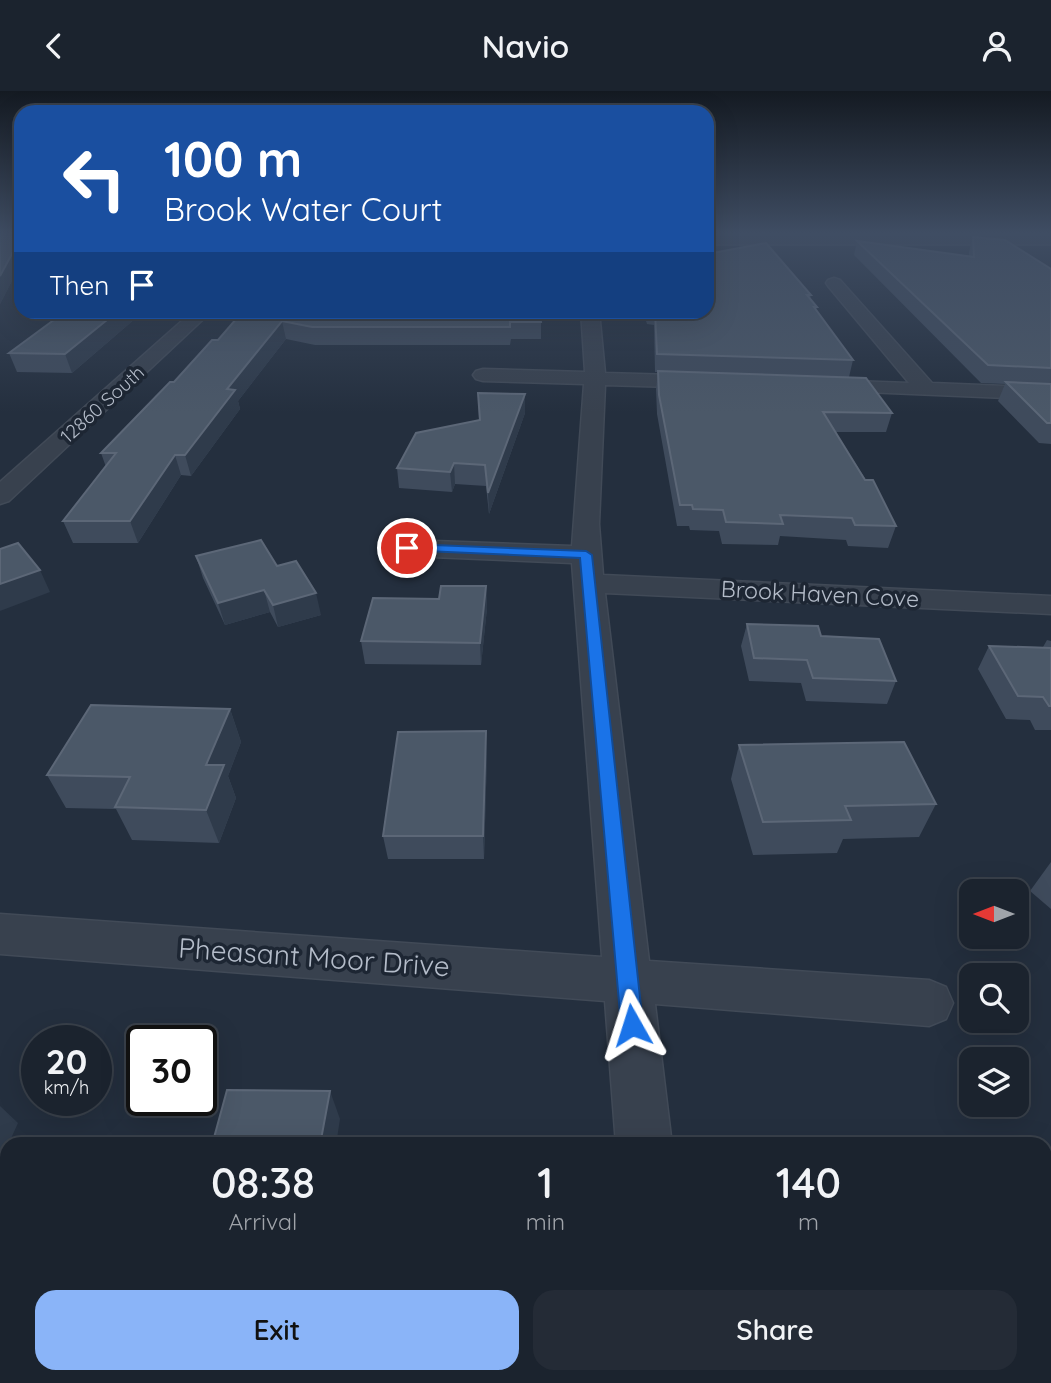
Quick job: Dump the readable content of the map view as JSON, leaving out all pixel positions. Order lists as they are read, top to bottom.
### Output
{
  "streets": {
    "street": ["12860 South", "Brook Haven Cove", "Pheasant Moor Drive"]
  },
  "north": "left",
  "page": {
    "header": "Navio",
    "turn": ["100 m", "Brook Water Court"],
    "then": "Then",
    "speed": "20 km/h",
    "limit": "30",
    "eta": [
      "08:38",
      "Arrival",
      "1",
      "min",
      "140",
      "m"
    ],
    "buttons": ["Exit", "Share"]
  }
}
